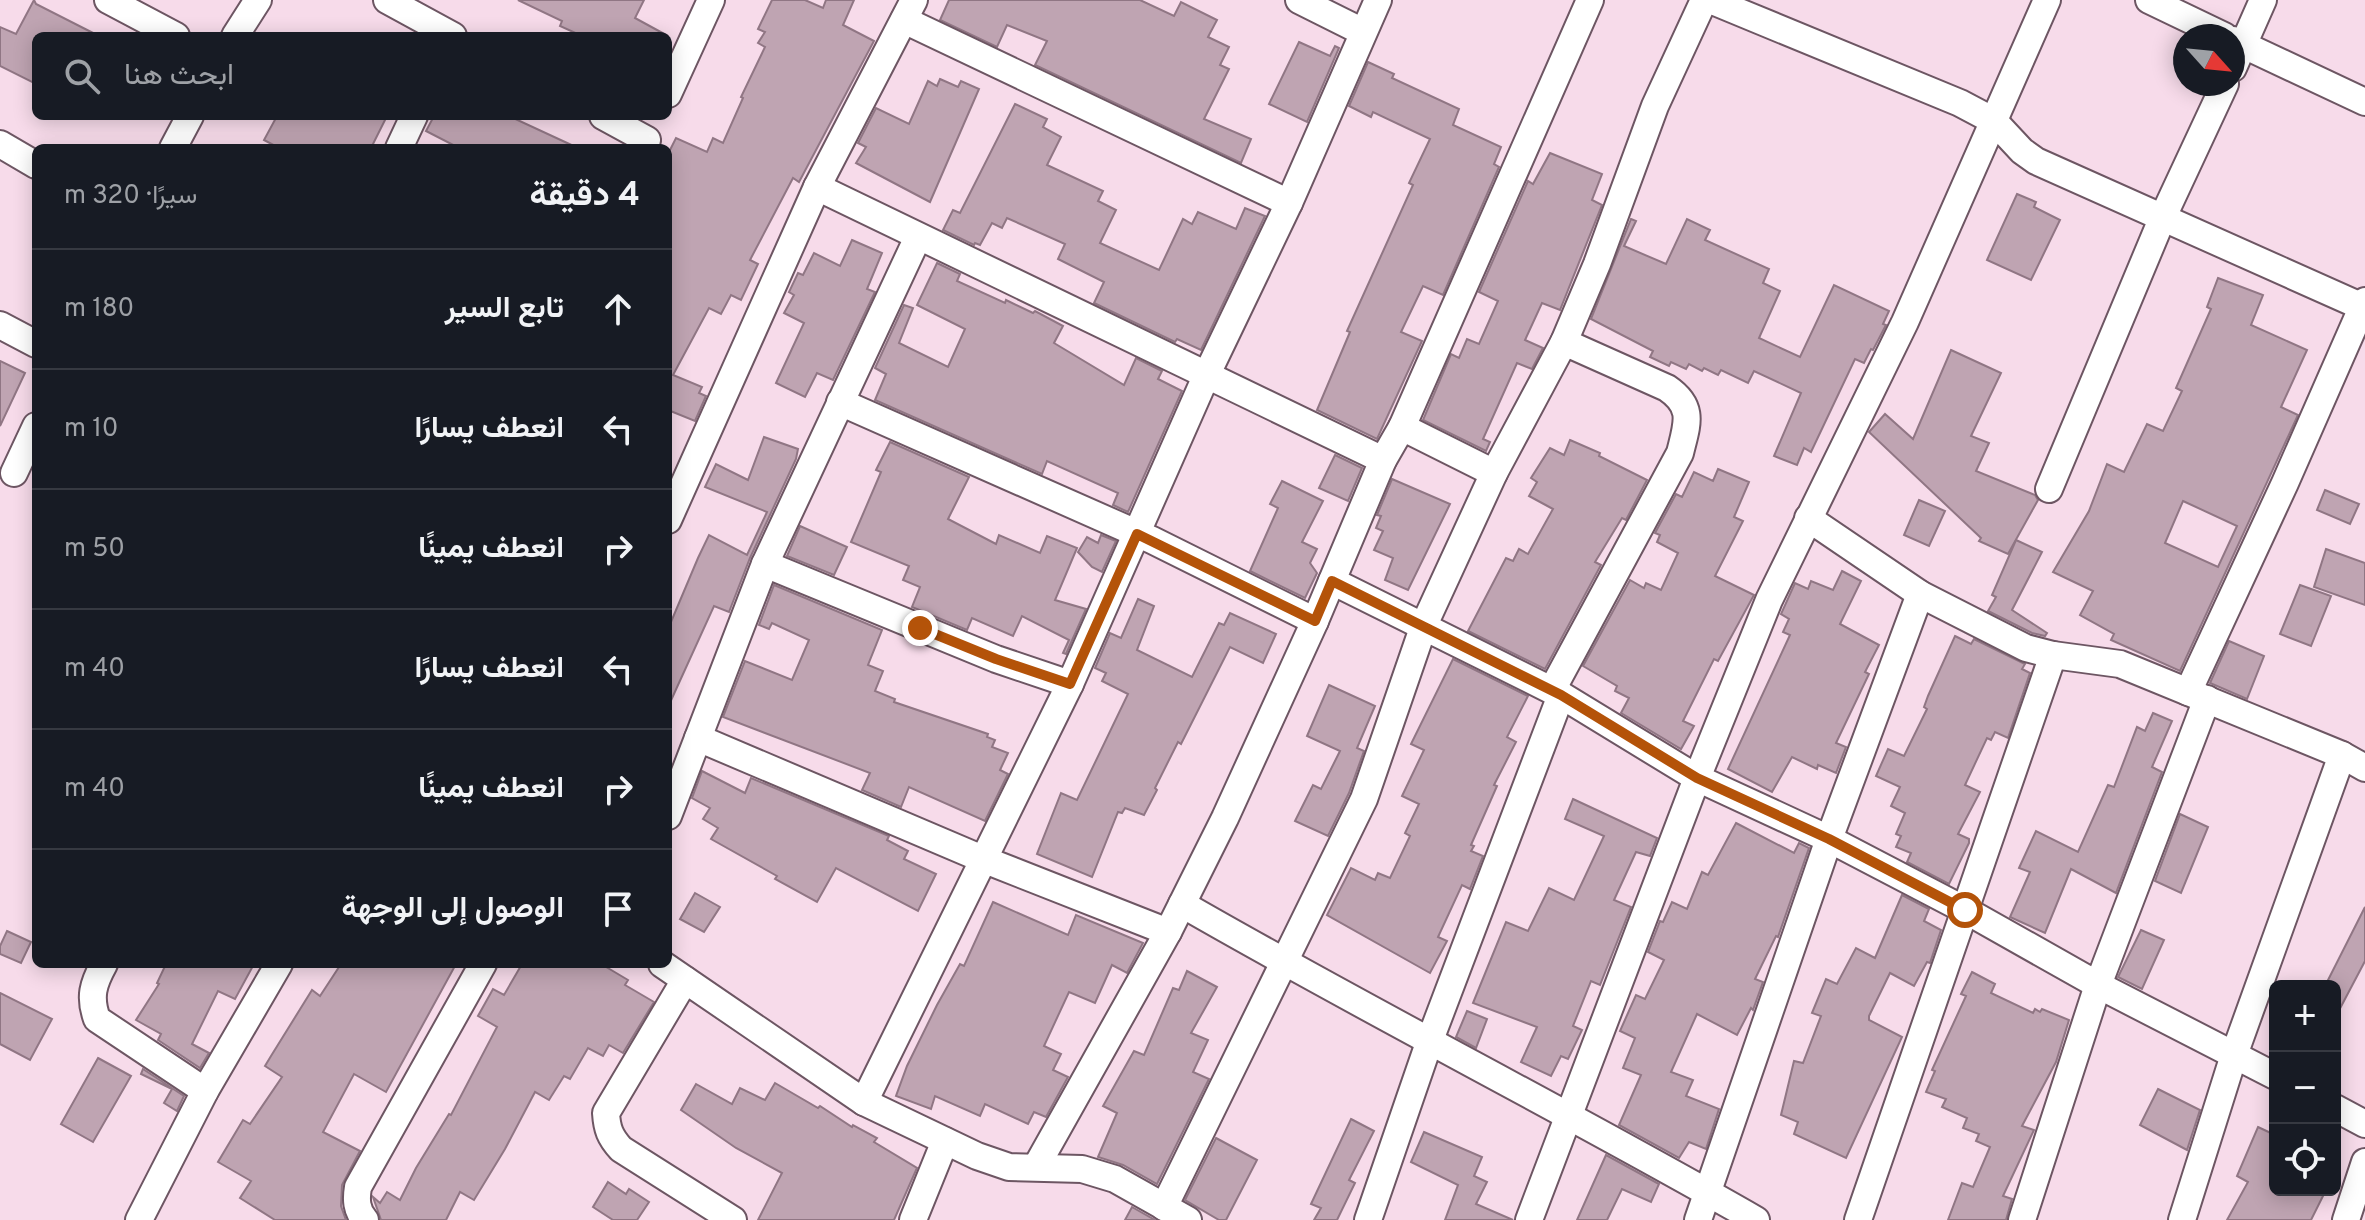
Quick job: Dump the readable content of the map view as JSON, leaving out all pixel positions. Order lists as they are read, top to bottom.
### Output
{
  "north": "bottom right",
  "page": {
    "search": "ابحث هنا",
    "heading": ["4 دقيقة", "سيرًا · 320 m"],
    "list": [
      ["تابع السير", "180 m"],
      ["انعطف يسارًا", "10 m"],
      ["انعطف يمينًا", "50 m"],
      ["انعطف يسارًا", "40 m"],
      ["انعطف يمينًا", "40 m"],
      "الوصول إلى الوجهة"
    ],
    "map_buttons": ["+", "−"]
  }
}
